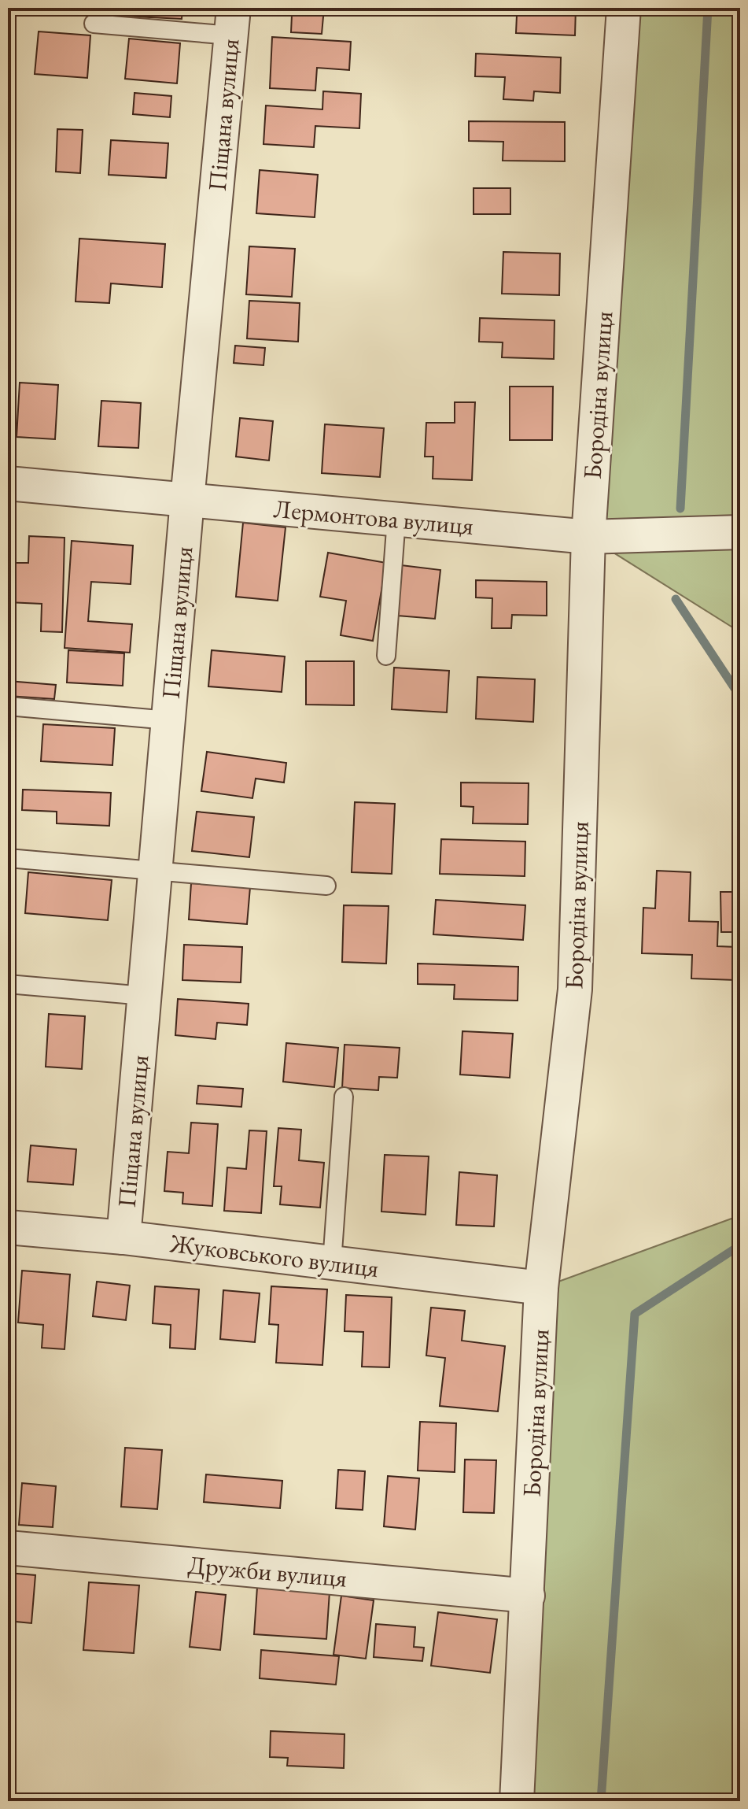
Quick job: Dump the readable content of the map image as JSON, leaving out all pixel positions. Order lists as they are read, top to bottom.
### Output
{
  "streets": {
    "street": [
      "Піщана вулиця",
      "Бородіна вулиця",
      "Лермонтова вулиця",
      "Жуковського вулиця",
      "Дружби вулиця"
    ]
  },
  "crossings": [
    ["Піщана вулиця", "Лермонтова вулиця"],
    ["Піщана вулиця", "Жуковського вулиця"],
    ["Бородіна вулиця", "Лермонтова вулиця"],
    ["Бородіна вулиця", "Жуковського вулиця"],
    ["Бородіна вулиця", "Дружби вулиця"]
  ]
}
